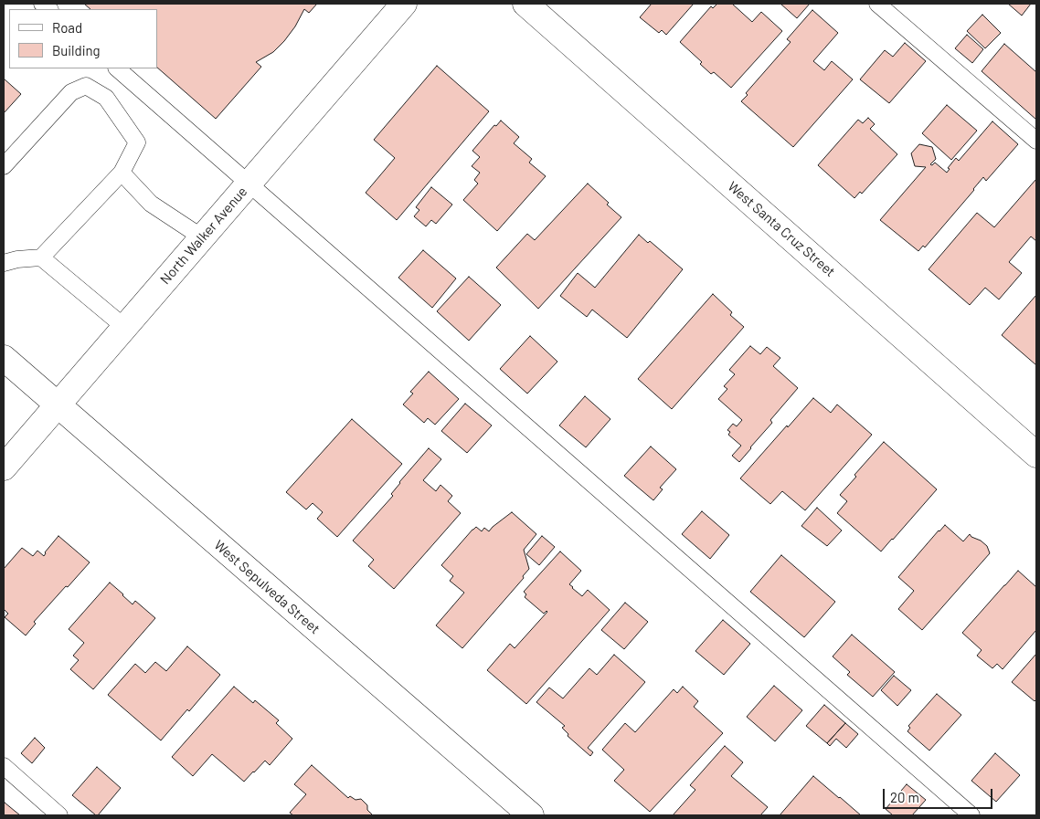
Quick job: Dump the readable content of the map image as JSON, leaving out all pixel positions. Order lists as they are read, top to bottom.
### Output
{
  "streets": {
    "street": ["West Santa Cruz Street", "North Walker Avenue", "West Sepulveda Street"]
  },
  "crossings": [
    ["North Walker Avenue", "West Sepulveda Street"]
  ],
  "legend": ["Road", "Building"],
  "scale_bar": "20 m"
}
